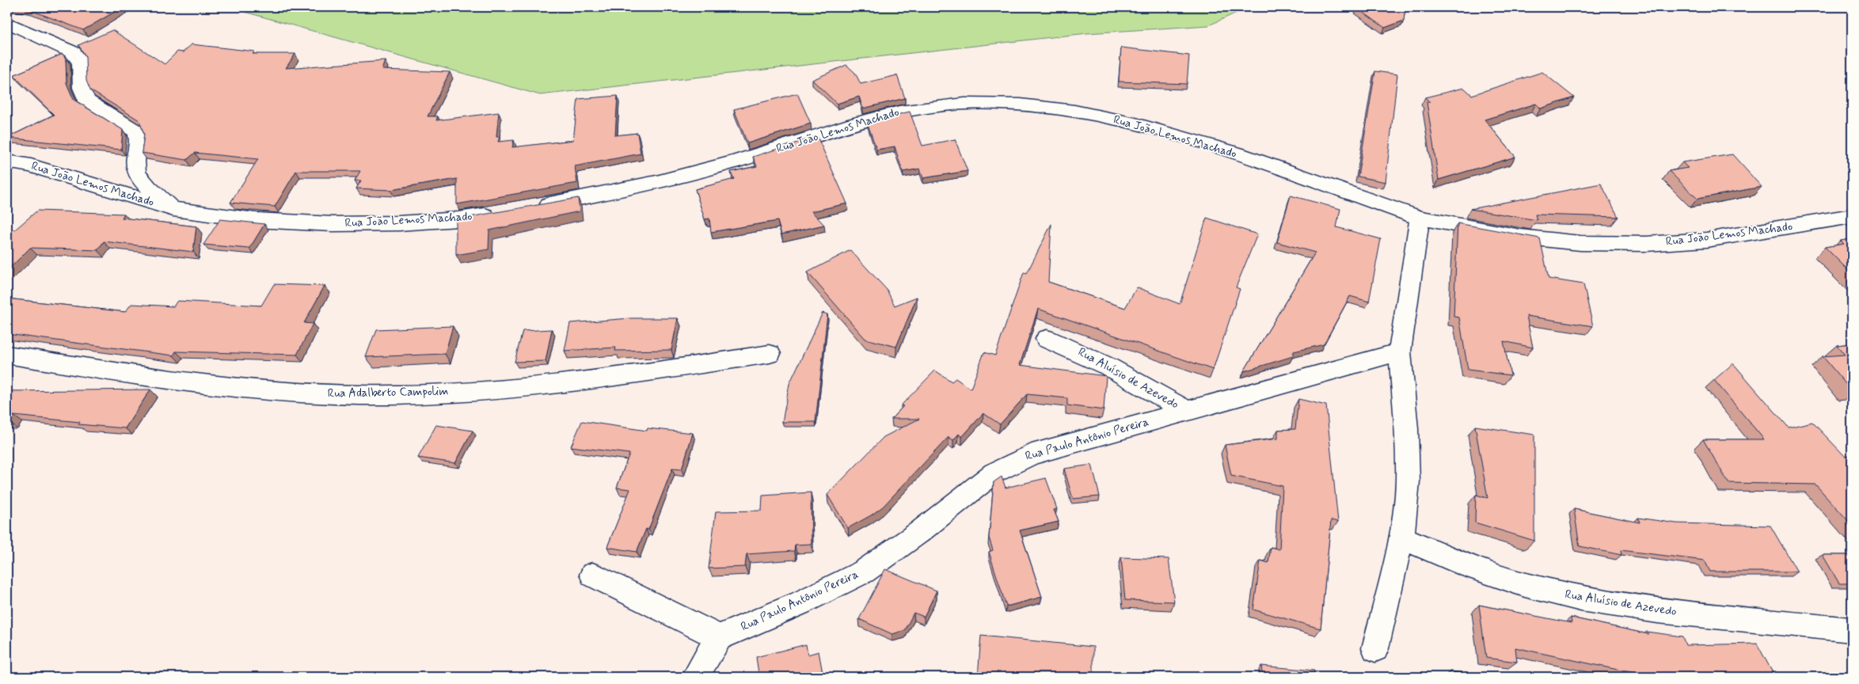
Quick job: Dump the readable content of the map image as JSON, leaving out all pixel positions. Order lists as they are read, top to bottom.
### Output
{
  "streets": {
    "street": [
      "Rua João Lemos Machado",
      "Rua Aluísio de Azevedo",
      "Rua Adalberto Campolim",
      "Rua Paulo Antônio Pereira"
    ]
  },
  "crossings": [
    ["Rua Aluísio de Azevedo", "Rua Paulo Antônio Pereira"]
  ]
}
